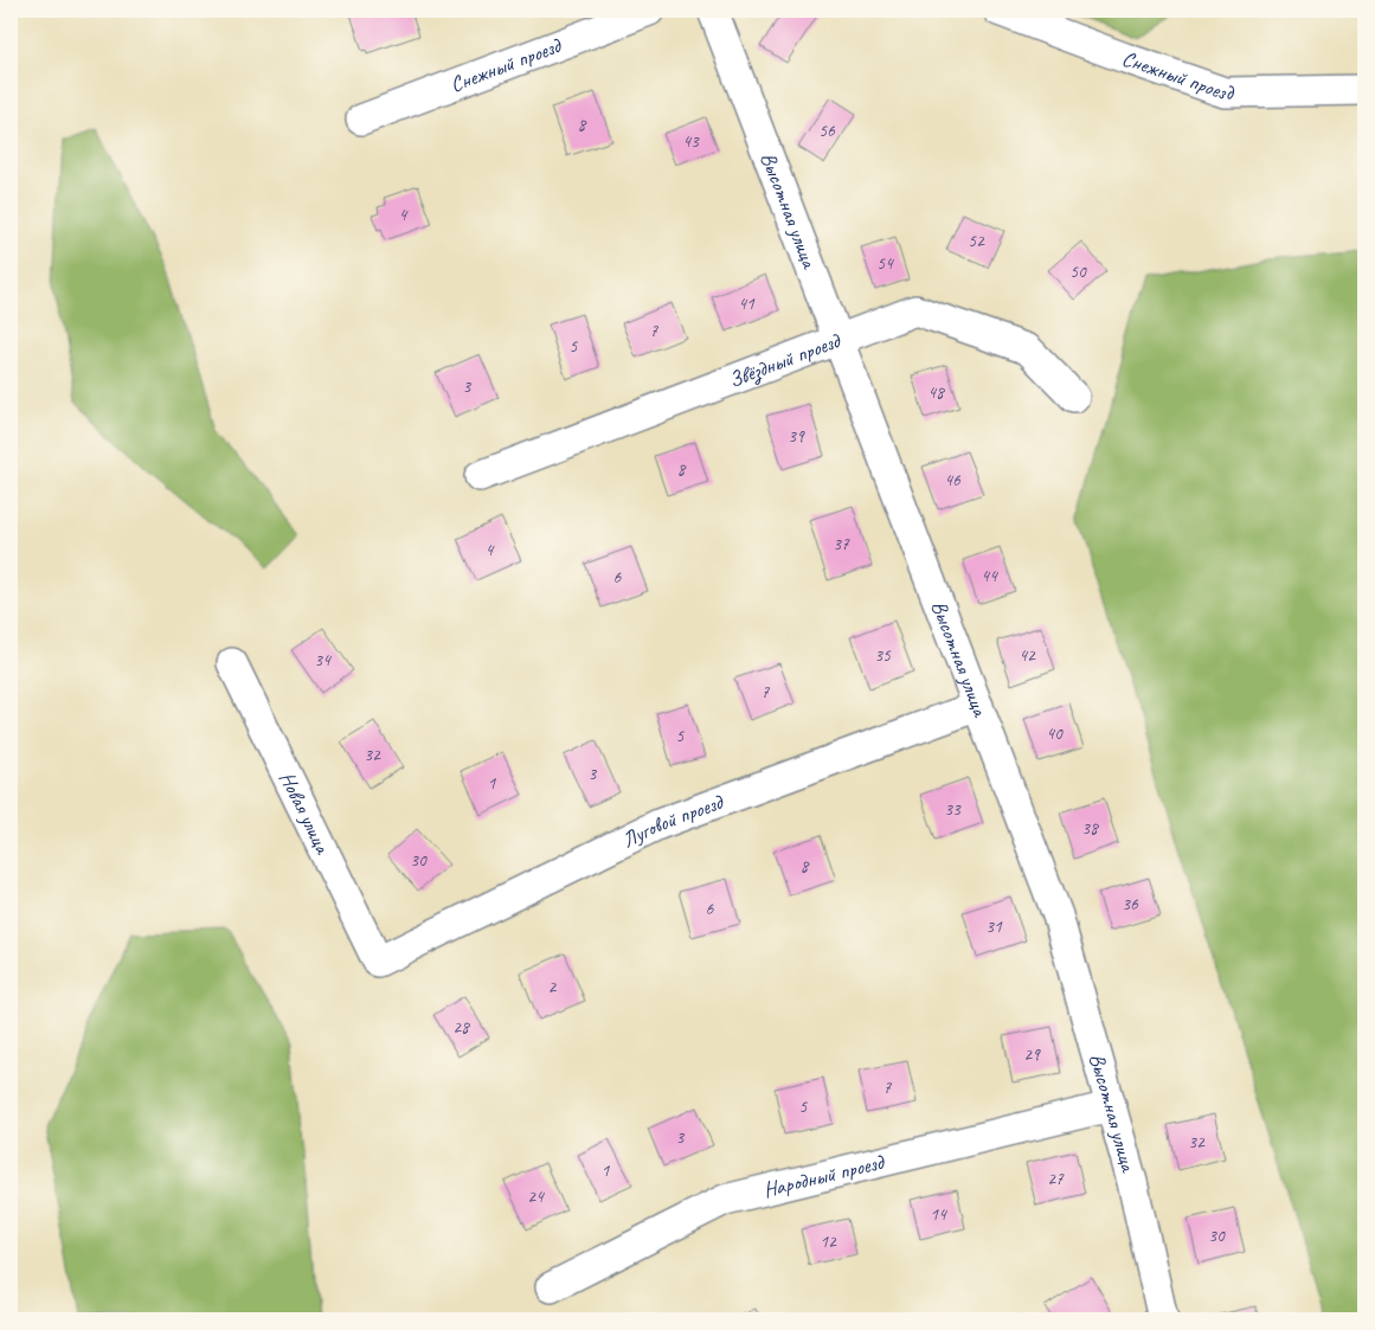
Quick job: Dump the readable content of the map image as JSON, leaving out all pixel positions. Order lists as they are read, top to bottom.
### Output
{
  "streets": {
    "street": [
      "Снежный проезд",
      "Высотная улица",
      "Звёздный проезд",
      "Новая улица",
      "Луговой проезд",
      "Народный проезд"
    ]
  },
  "crossings": [
    ["Высотная улица", "Звёздный проезд"],
    ["Высотная улица", "Луговой проезд"],
    ["Высотная улица", "Народный проезд"],
    ["Новая улица", "Луговой проезд"]
  ],
  "house_numbers": [
    "8",
    "56",
    "43",
    "4",
    "52",
    "54",
    "50",
    "41",
    "7",
    "5",
    "3",
    "48",
    "39",
    "8",
    "46",
    "37",
    "4",
    "44",
    "6",
    "35",
    "42",
    "34",
    "7",
    "40",
    "5",
    "32",
    "3",
    "1",
    "33",
    "38",
    "30",
    "8",
    "36",
    "6",
    "31",
    "2",
    "28",
    "29",
    "7",
    "5",
    "3",
    "32",
    "1",
    "27",
    "24",
    "14",
    "30",
    "12"
  ]
}
